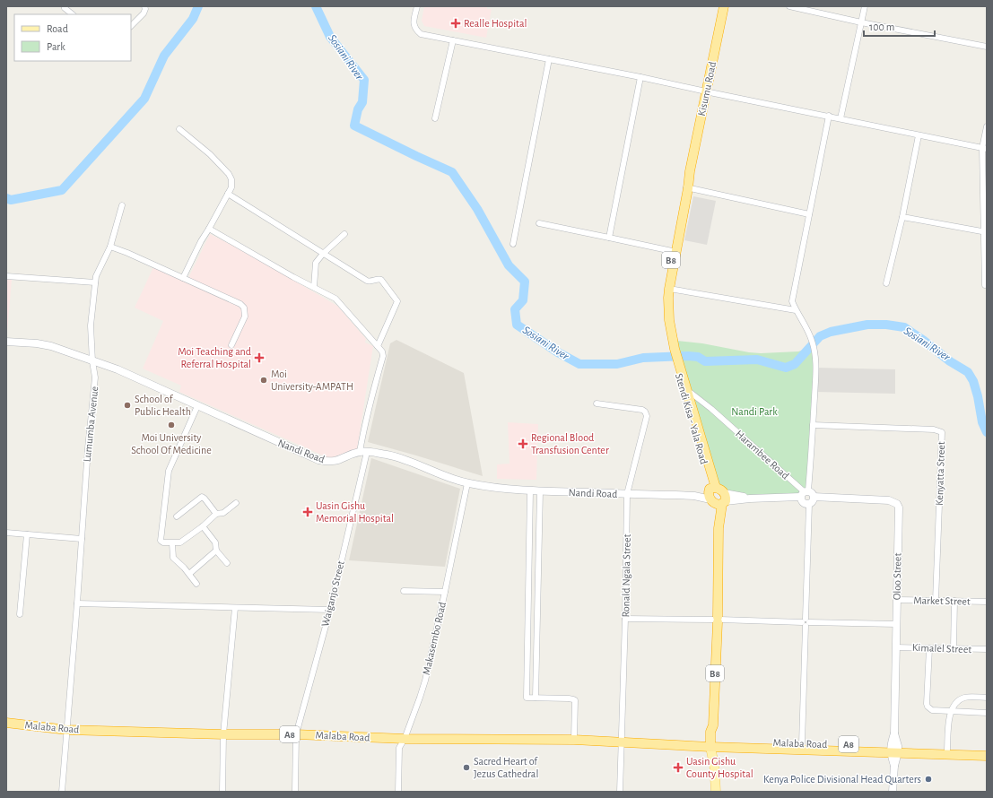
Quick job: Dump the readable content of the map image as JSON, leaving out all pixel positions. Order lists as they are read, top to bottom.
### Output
{
  "streets": {
    "highway": [
      "Kisumu Road",
      "B8",
      "Stendi Kisa - Yala Road",
      "Malaba Road",
      "A8"
    ],
    "street": [
      "Lumumba Avenue",
      "Nandi Road",
      "Harambee Road",
      "Kenyatta Street",
      "Ronald Ngala Street",
      "Oloo Street",
      "Waiganjo Street",
      "Market Street",
      "Makasembo Road",
      "Kimalel Street"
    ]
  },
  "crossings": [
    ["Kisumu Road", "Stendi Kisa - Yala Road"],
    ["B8", "Stendi Kisa - Yala Road"],
    ["B8", "Nandi Road"],
    ["B8", "Harambee Road"],
    ["Stendi Kisa - Yala Road", "Nandi Road"],
    ["Stendi Kisa - Yala Road", "Malaba Road"],
    ["Stendi Kisa - Yala Road", "A8"],
    ["Lumumba Avenue", "Nandi Road"],
    ["Lumumba Avenue", "Malaba Road"],
    ["Nandi Road", "Harambee Road"],
    ["Nandi Road", "Ronald Ngala Street"],
    ["Nandi Road", "Oloo Street"],
    ["Nandi Road", "Waiganjo Street"],
    ["Nandi Road", "Makasembo Road"],
    ["Harambee Road", "Oloo Street"],
    ["Kenyatta Street", "Market Street"],
    ["Ronald Ngala Street", "Malaba Road"],
    ["Oloo Street", "Market Street"],
    ["Oloo Street", "Kimalel Street"],
    ["Oloo Street", "Malaba Road"],
    ["Oloo Street", "A8"],
    ["Waiganjo Street", "Malaba Road"],
    ["Makasembo Road", "Malaba Road"],
    ["Malaba Road", "A8"]
  ],
  "water": ["Sosiani River"],
  "parks": ["Nandi Park"],
  "places": {
    "health": [
      "Realle Hospital",
      "Moi Teaching and Referral Hospital",
      "Regional Blood Transfusion Center",
      "Uasin Gishu Memorial Hospital",
      "Uasin Gishu County Hospital"
    ],
    "other": [
      "Moi University-AMPATH",
      "School of Public Health",
      "Moi University School Of Medicine",
      "Sacred Heart of Jezus Cathedral",
      "Kenya Police Divisional Head Quarters"
    ]
  },
  "legend": ["Road", "Park"],
  "scale_bar": "100 m"
}
